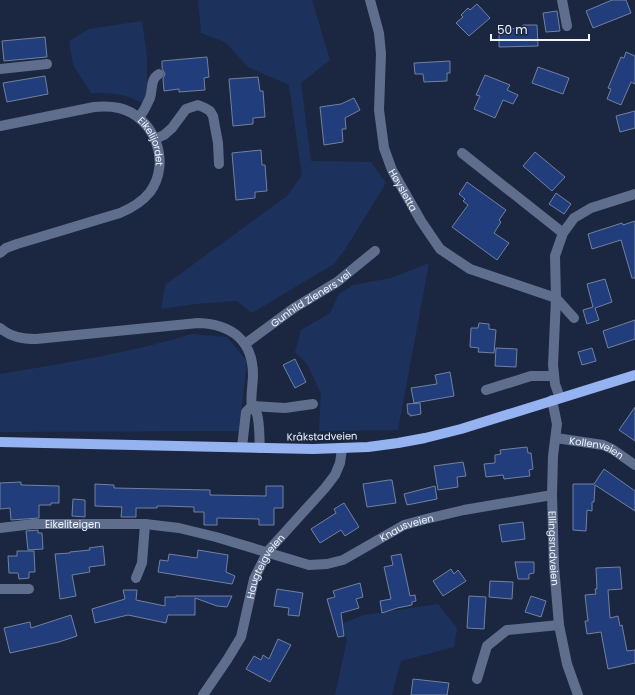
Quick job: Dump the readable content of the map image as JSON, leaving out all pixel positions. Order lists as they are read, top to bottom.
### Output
{
  "streets": {
    "main road": ["Kråkstadveien"],
    "street": [
      "Eikelijordet",
      "Høysletta",
      "Gunhild Zieners vei",
      "Kollenveien",
      "Eikeliteigen",
      "Knausveien",
      "Ellingsrudveien",
      "Haugteigveien"
    ]
  },
  "crossings": [
    ["Kråkstadveien", "Ellingsrudveien"],
    ["Kråkstadveien", "Haugteigveien"],
    ["Kollenveien", "Ellingsrudveien"],
    ["Eikeliteigen", "Knausveien"],
    ["Eikeliteigen", "Haugteigveien"],
    ["Knausveien", "Ellingsrudveien"],
    ["Knausveien", "Haugteigveien"]
  ],
  "scale_bar": "50 m"
}
